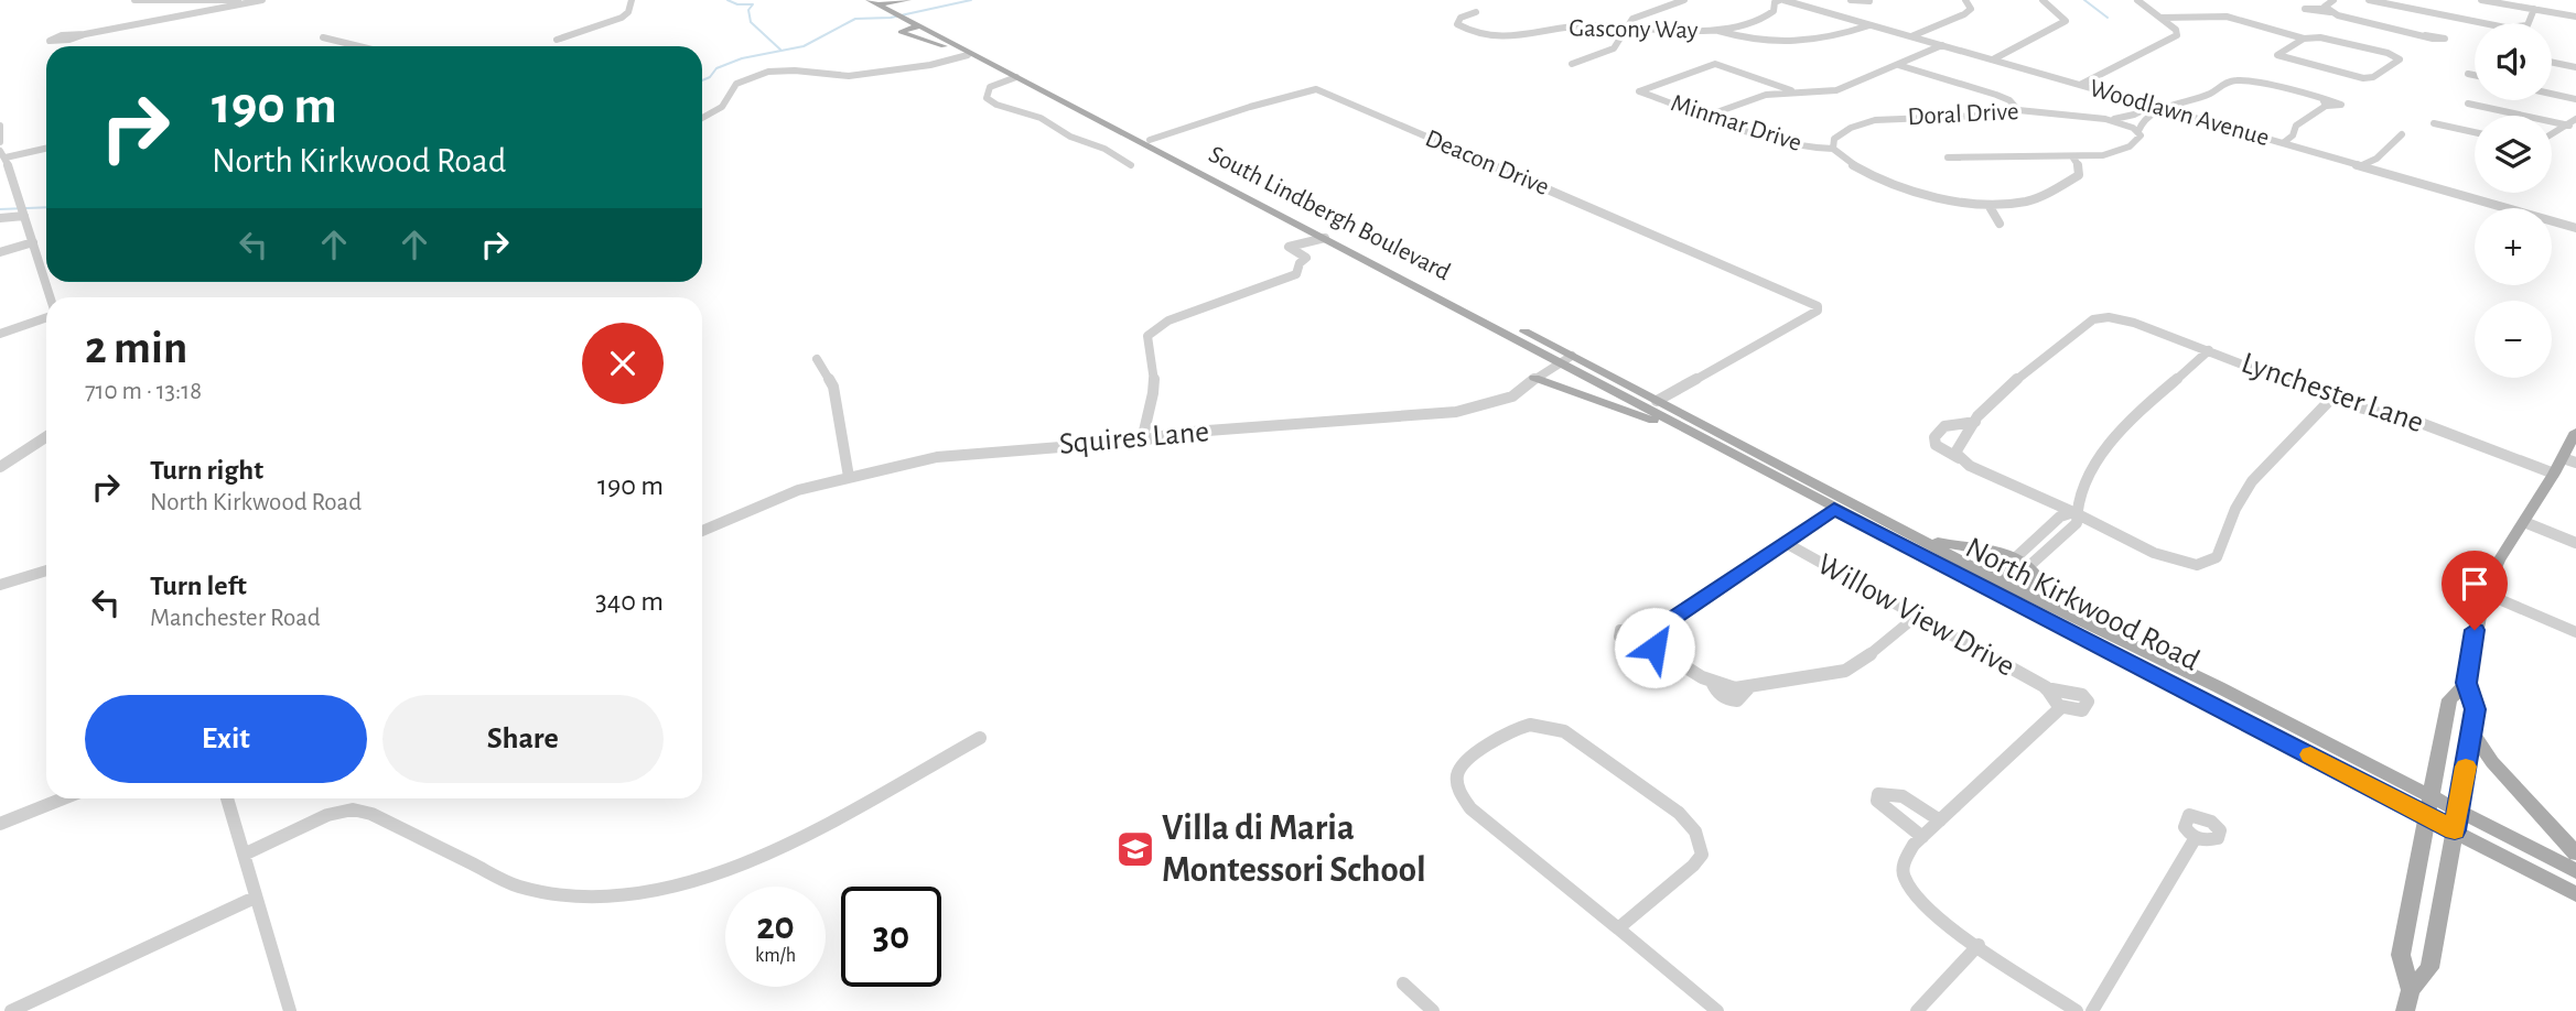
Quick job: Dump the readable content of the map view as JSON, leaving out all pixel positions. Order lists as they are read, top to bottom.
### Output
{
  "streets": {
    "main road": ["South Lindbergh Boulevard", "North Kirkwood Road"],
    "street": [
      "Gascony Way",
      "Woodlawn Avenue",
      "Doral Drive",
      "Minmar Drive",
      "Deacon Drive",
      "Lynchester Lane",
      "Squires Lane",
      "Willow View Drive"
    ]
  },
  "crossings": [
    ["Gascony Way", "Woodlawn Avenue"],
    ["Doral Drive", "Minmar Drive"],
    ["Deacon Drive", "South Lindbergh Boulevard"],
    ["South Lindbergh Boulevard", "Squires Lane"],
    ["South Lindbergh Boulevard", "North Kirkwood Road"]
  ],
  "places": {
    "school or university": ["Villa di Maria Montessori School"]
  },
  "page": {
    "map_buttons": ["+", "−"],
    "turn": ["190 m", "North Kirkwood Road"],
    "heading": ["2 min", "710 m · 13:18"],
    "list": [
      {
        "name": "Turn right",
        "note": "North Kirkwood Road",
        "value": "190 m"
      },
      {
        "name": "Turn left",
        "note": "Manchester Road",
        "value": "340 m"
      }
    ],
    "buttons": ["Exit", "Share"],
    "speed": "20 km/h",
    "limit": "30"
  }
}
